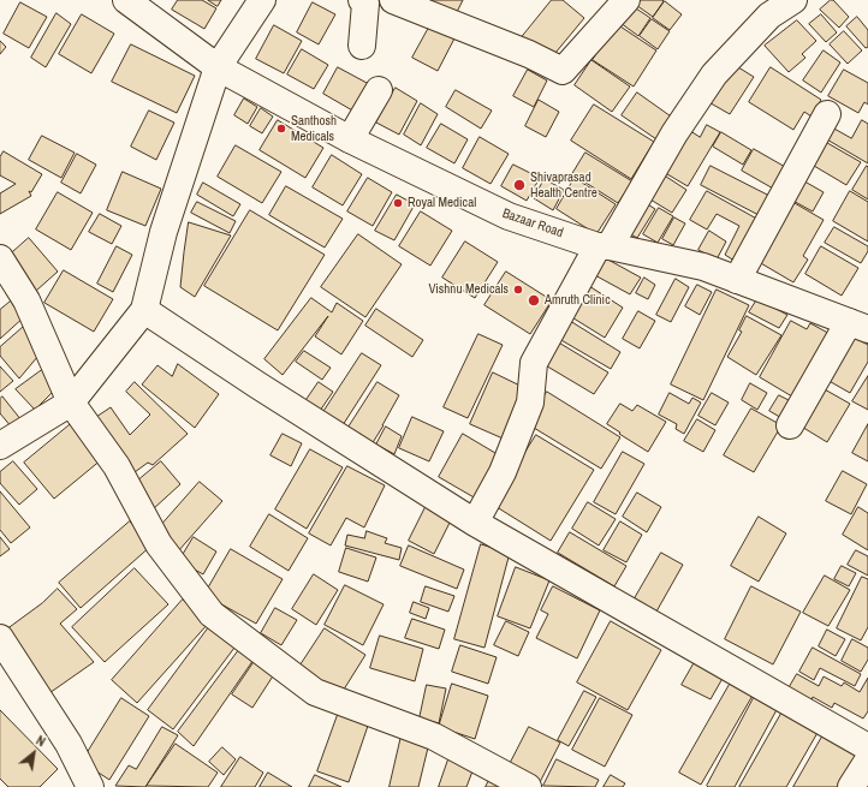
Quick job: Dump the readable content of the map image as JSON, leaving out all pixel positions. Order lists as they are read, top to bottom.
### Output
{
  "streets": {
    "street": ["Bazaar Road"]
  },
  "places": [
    "Santhosh Medicals",
    "Shivaprasad Health Centre",
    "Royal Medical",
    "Vishnu Medicals",
    "Amruth Clinic"
  ],
  "north": "top right"
}
